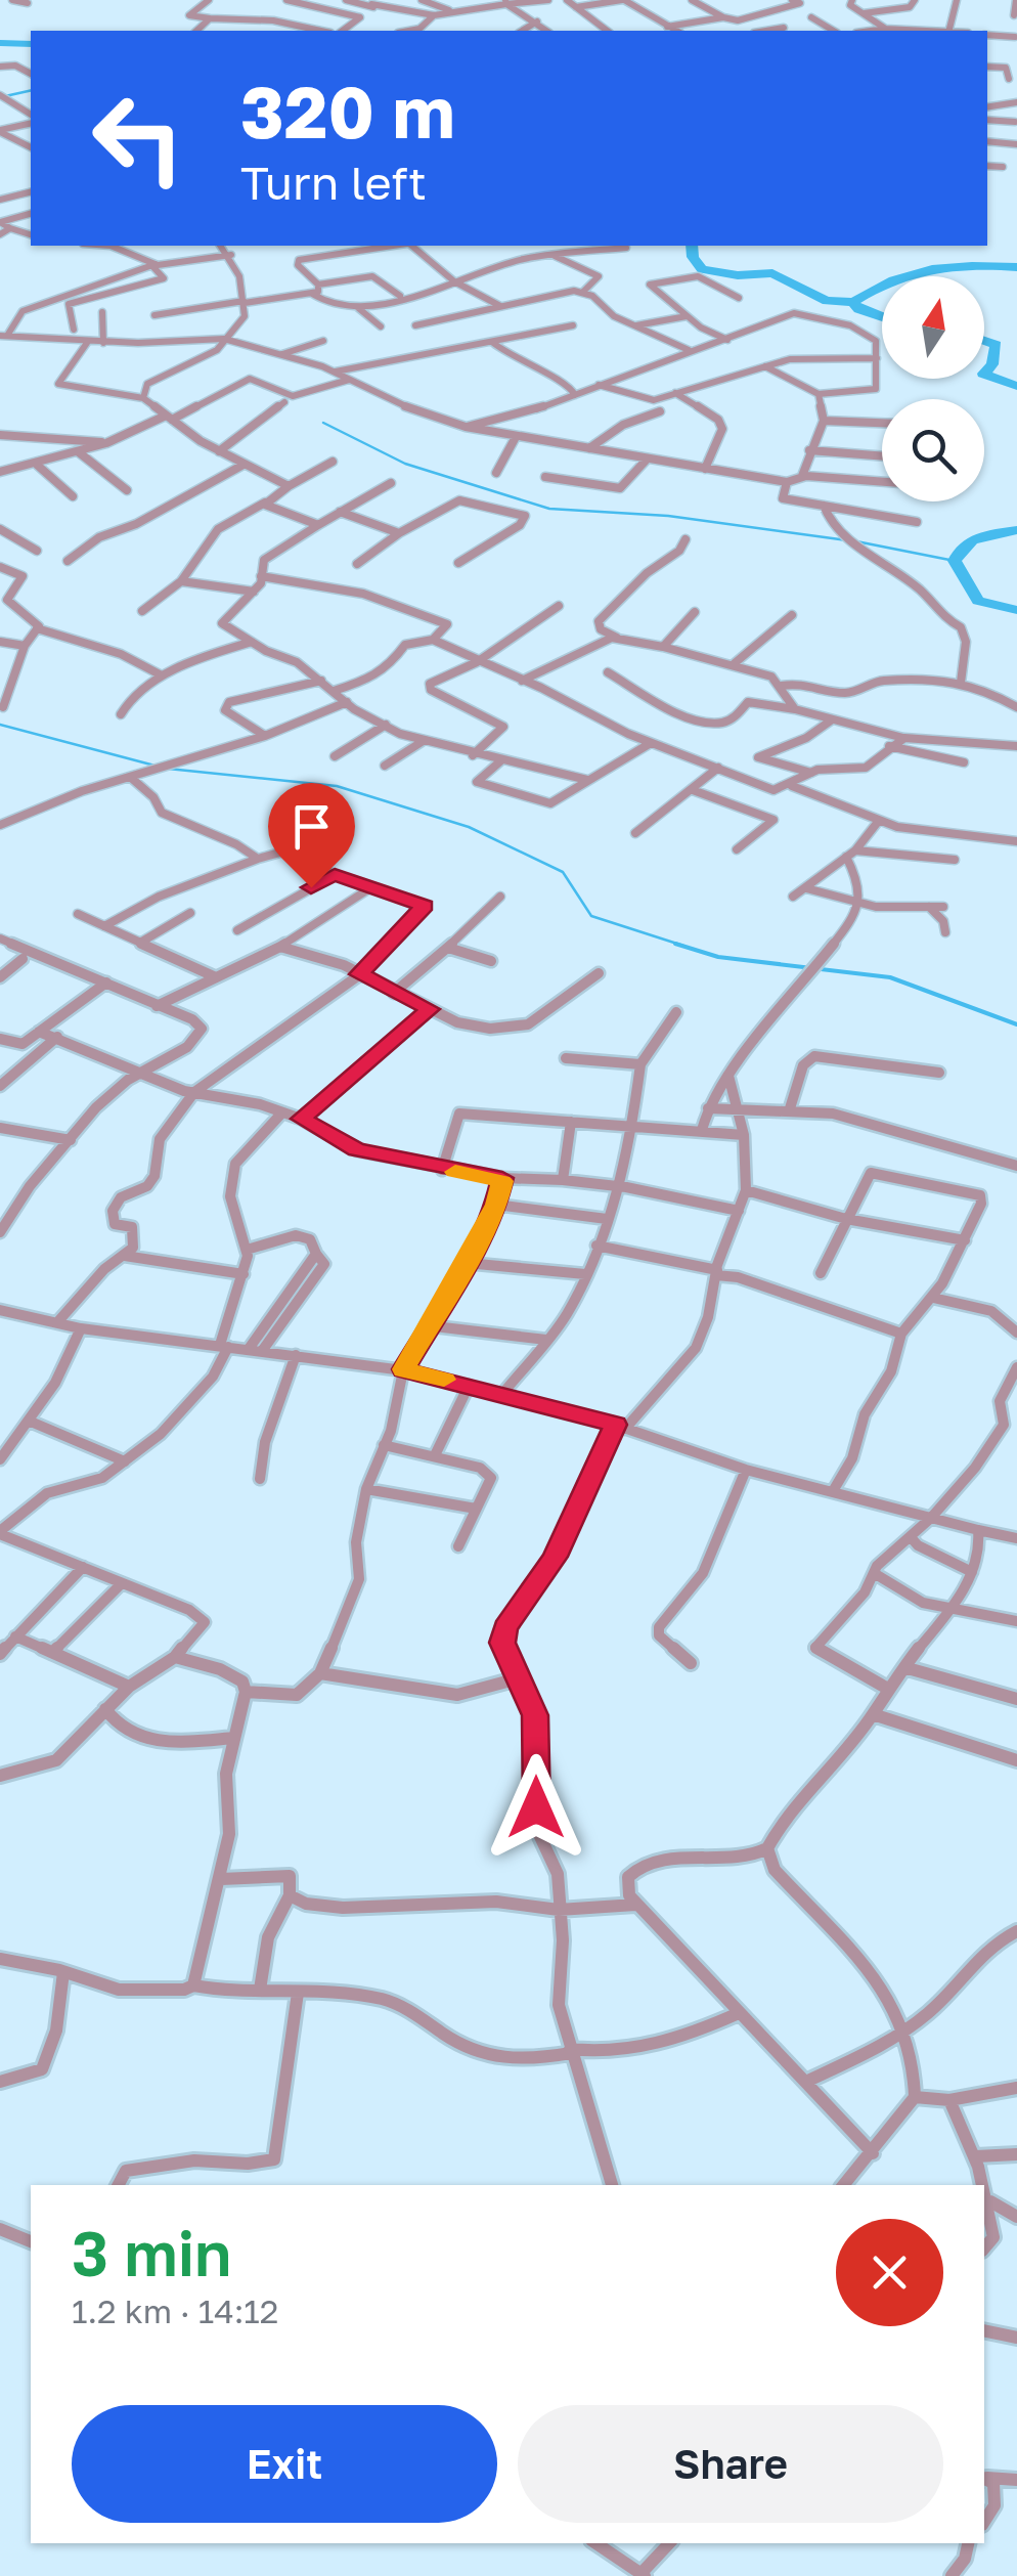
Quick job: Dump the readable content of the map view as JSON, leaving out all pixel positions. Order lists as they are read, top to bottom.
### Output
{
  "north": "top",
  "page": {
    "turn": ["320 m", "Turn left"],
    "heading": ["3 min", "1.2 km · 14:12"],
    "buttons": ["Exit", "Share"]
  }
}
